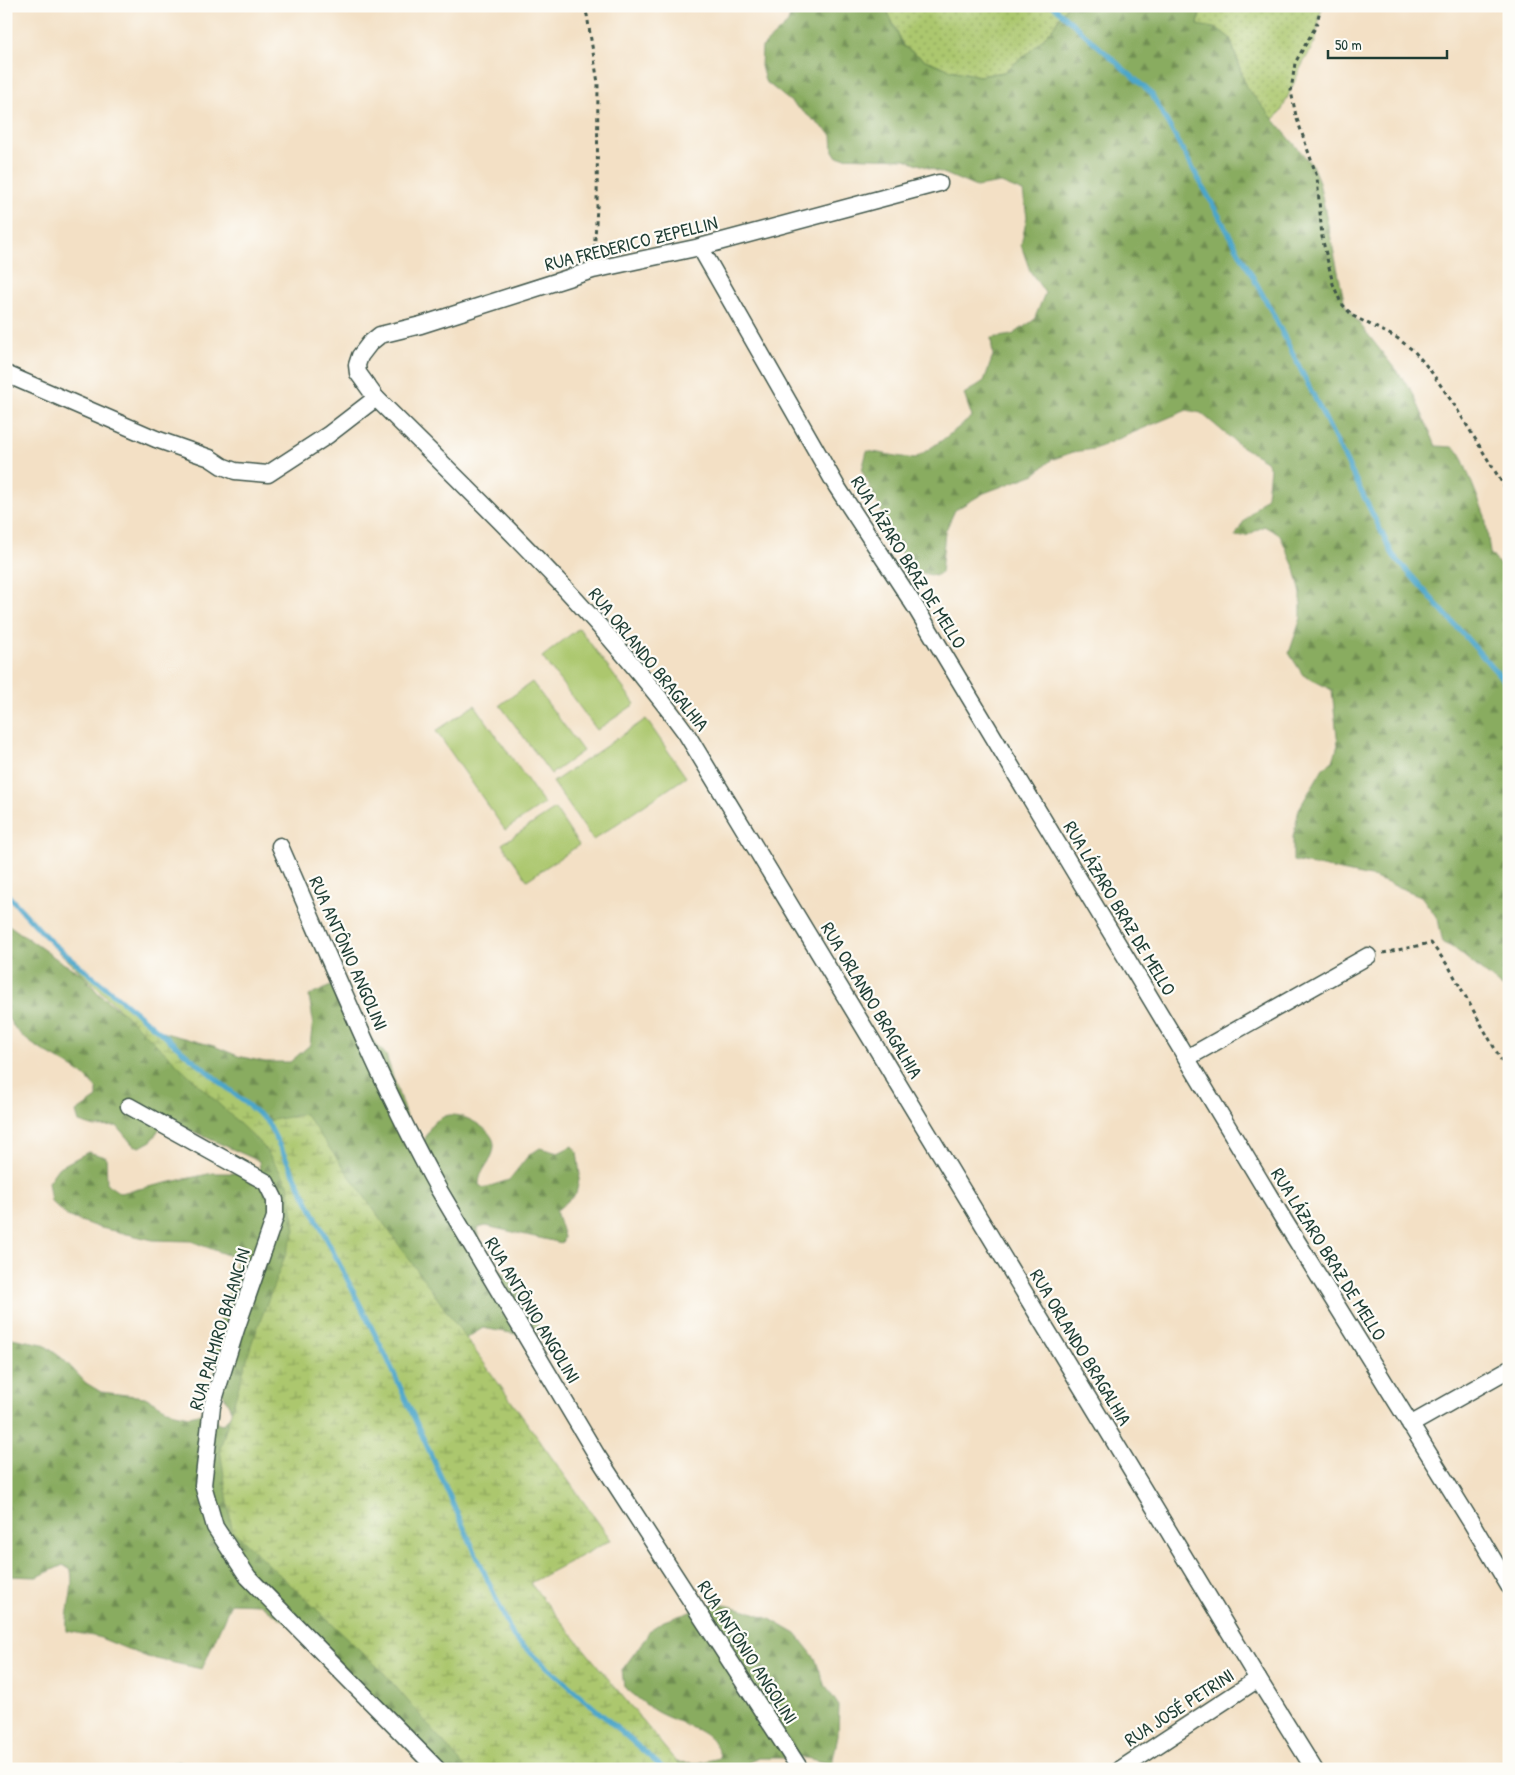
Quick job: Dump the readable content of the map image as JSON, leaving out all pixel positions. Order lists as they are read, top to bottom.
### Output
{
  "streets": {
    "street": [
      "RUA FREDERICO ZEPELLIN",
      "RUA LÁZARO BRAZ DE MELLO",
      "RUA ORLANDO BRAGALHIA",
      "RUA ANTÔNIO ANGOLINI",
      "RUA PALMIRO BALANCIN",
      "RUA JOSÉ PETRINI"
    ]
  },
  "crossings": [
    ["RUA FREDERICO ZEPELLIN", "RUA LÁZARO BRAZ DE MELLO"],
    ["RUA FREDERICO ZEPELLIN", "RUA ORLANDO BRAGALHIA"],
    ["RUA ORLANDO BRAGALHIA", "RUA JOSÉ PETRINI"]
  ],
  "scale_bar": "50 m"
}
